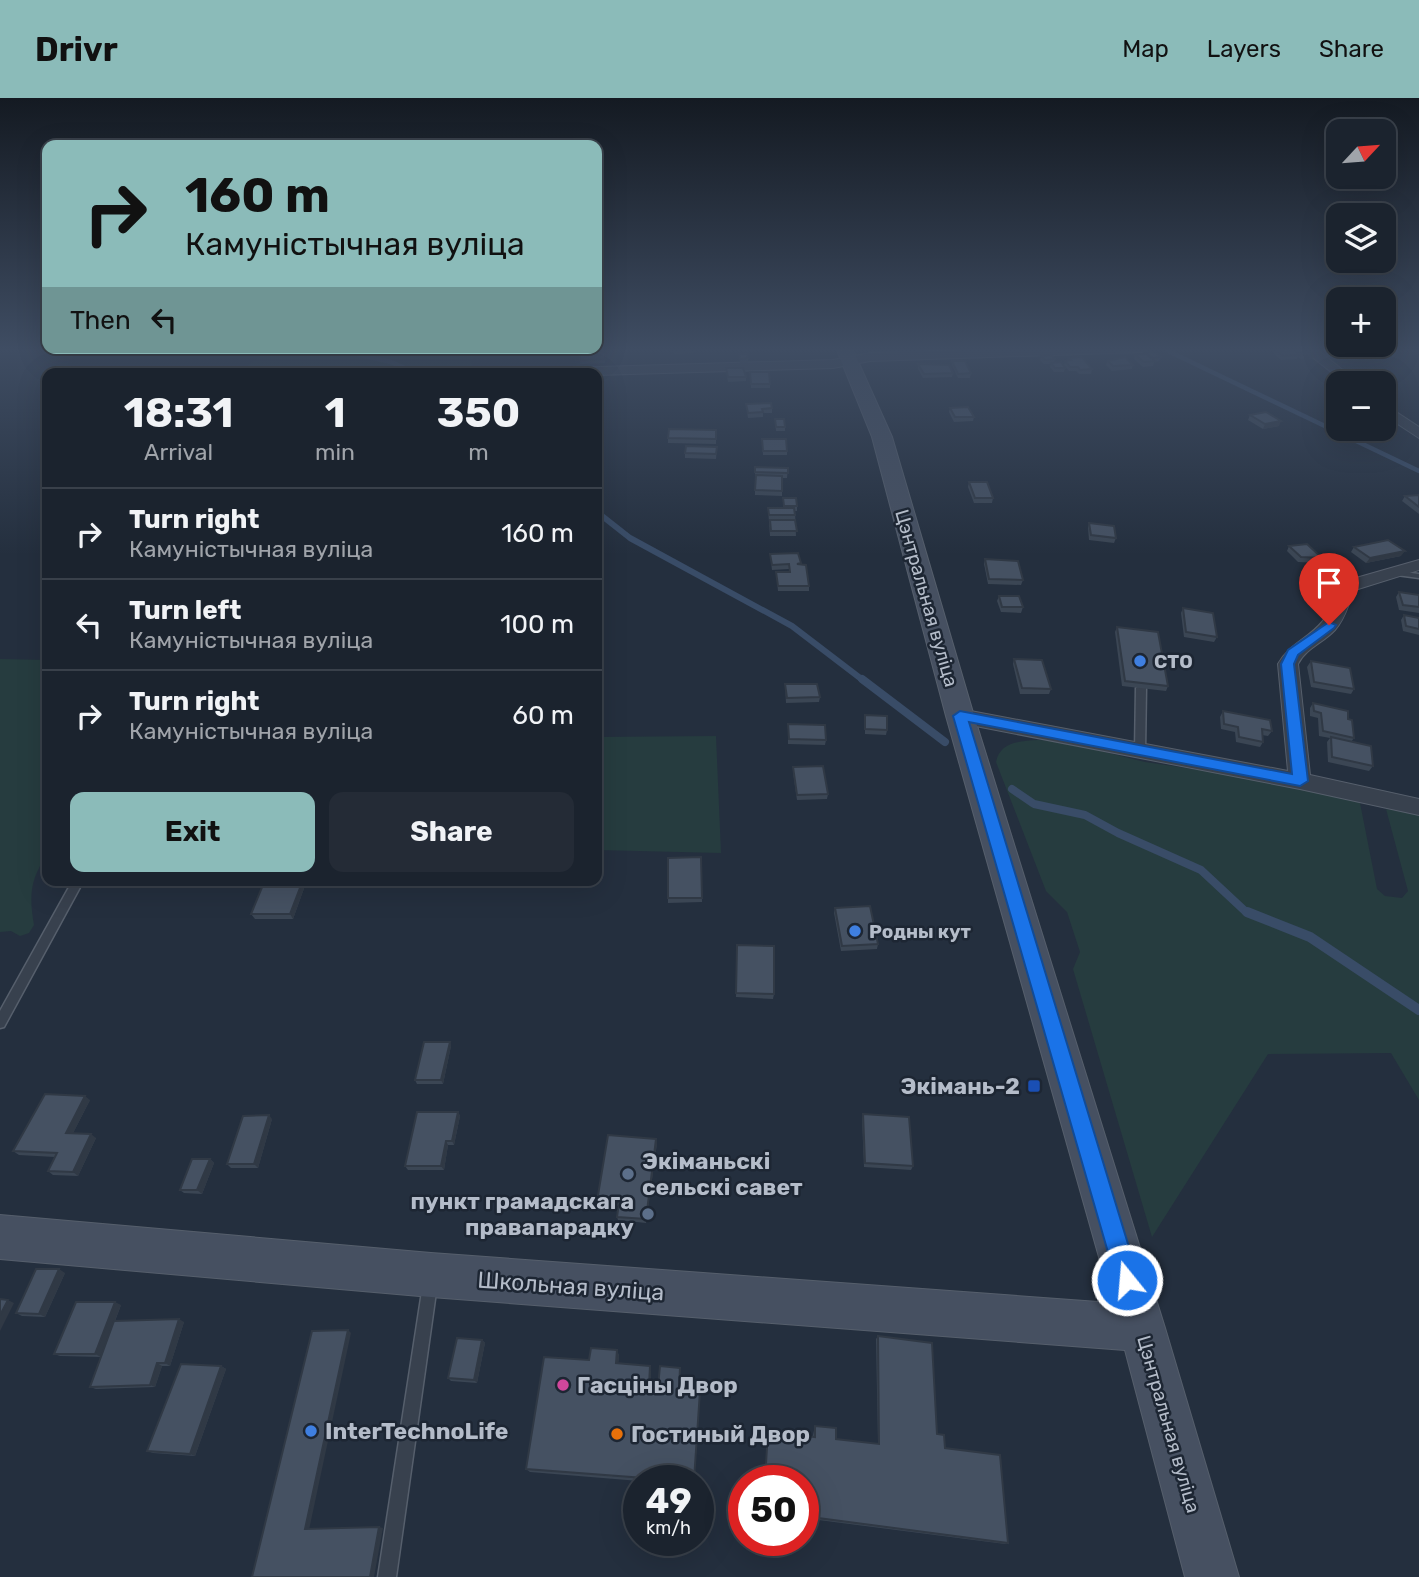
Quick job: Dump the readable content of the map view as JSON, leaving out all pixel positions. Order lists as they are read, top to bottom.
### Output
{
  "streets": {
    "main road": ["Цэнтральная вуліца", "Школьная вуліца"]
  },
  "crossings": [
    ["Цэнтральная вуліца", "Школьная вуліца"]
  ],
  "places": {
    "other": [
      "СТО",
      "Родны кут",
      "Экіманьскі сельскі савет",
      "пункт грамадскага правапарадку",
      "Гасціны Двор",
      "InterTechnoLife",
      "Гостиный Двор"
    ],
    "transit": ["Экімань-2"]
  },
  "north": "top right",
  "page": {
    "header": "Drivr",
    "nav": ["Map", "Layers", "Share"],
    "map_buttons": ["+", "−"],
    "turn": ["160 m", "Камуністычная вуліца"],
    "then": "Then",
    "eta": [
      "18:31",
      "Arrival",
      "1",
      "min",
      "350",
      "m"
    ],
    "list": [
      {
        "name": "Turn right",
        "note": "Камуністычная вуліца",
        "value": "160 m"
      },
      {
        "name": "Turn left",
        "note": "Камуністычная вуліца",
        "value": "100 m"
      },
      {
        "name": "Turn right",
        "note": "Камуністычная вуліца",
        "value": "60 m"
      }
    ],
    "buttons": ["Exit", "Share"],
    "speed": "49 km/h",
    "limit": "50"
  }
}
